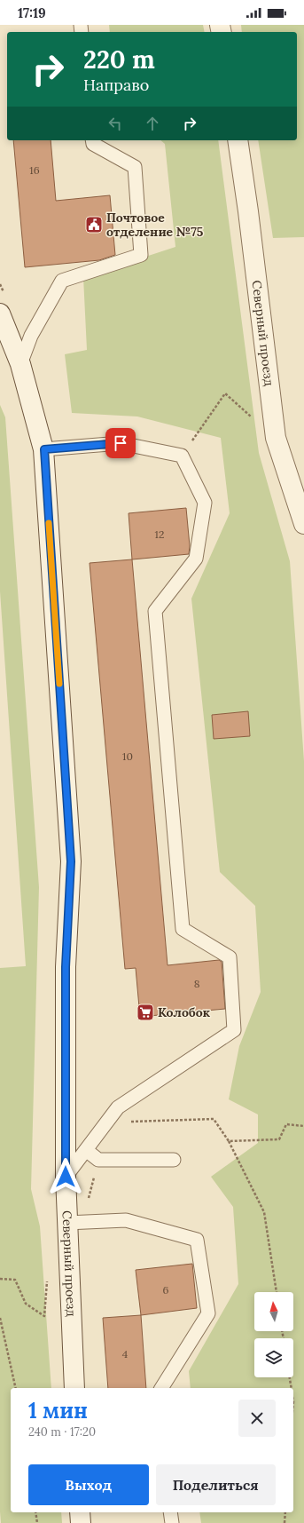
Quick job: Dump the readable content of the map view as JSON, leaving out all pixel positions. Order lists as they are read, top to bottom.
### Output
{
  "streets": {
    "street": ["Северный проезд"]
  },
  "places": {
    "public building": ["Почтовое отделение №75"],
    "supermarket": ["Колобок"]
  },
  "house_numbers": [
    "16",
    "12",
    "10",
    "8",
    "6",
    "4"
  ],
  "north": "top",
  "page": {
    "status": "17:19",
    "turn": ["220 m", "Направо"],
    "heading": ["1 мин", "240 m · 17:20"],
    "buttons": ["Выход", "Поделиться"]
  }
}
